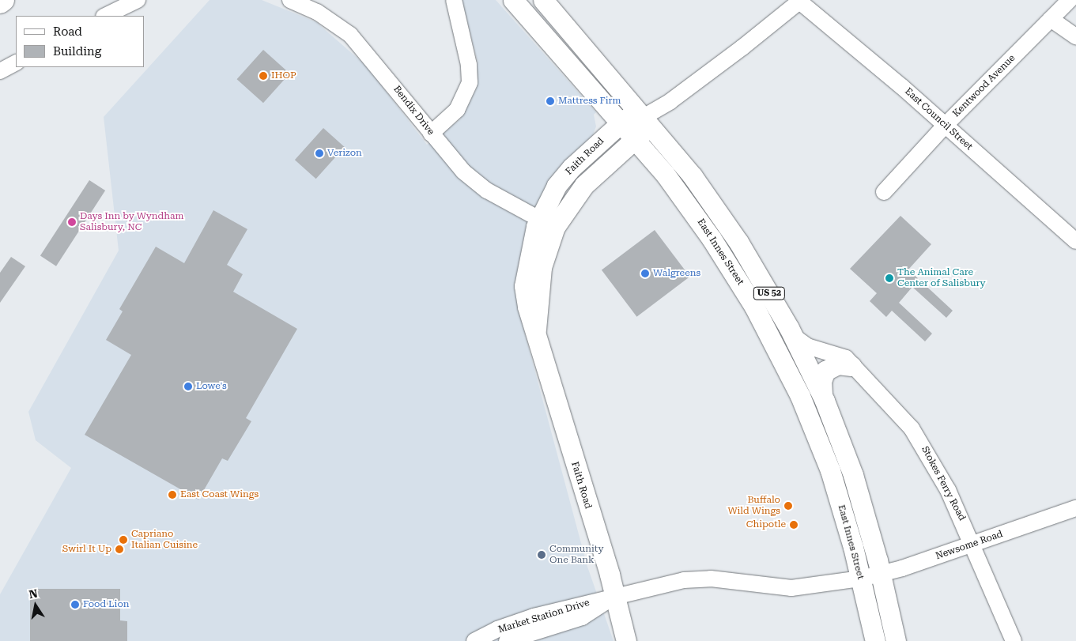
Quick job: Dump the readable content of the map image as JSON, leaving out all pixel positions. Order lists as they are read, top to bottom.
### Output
{
  "streets": {
    "main road": ["Faith Road", "East Innes Street", "US 52"],
    "street": [
      "Kentwood Avenue",
      "Bendix Drive",
      "East Council Street",
      "Stokes Ferry Road",
      "Newsome Road",
      "Market Station Drive"
    ]
  },
  "crossings": [
    ["Kentwood Avenue", "East Council Street"],
    ["Bendix Drive", "Faith Road"],
    ["East Council Street", "Faith Road"],
    ["Faith Road", "East Innes Street"],
    ["Faith Road", "Market Station Drive"],
    ["East Innes Street", "Stokes Ferry Road"],
    ["East Innes Street", "Newsome Road"],
    ["East Innes Street", "Market Station Drive"],
    ["Stokes Ferry Road", "Newsome Road"],
    ["Newsome Road", "Market Station Drive"]
  ],
  "places": [
    "IHOP",
    "Mattress Firm",
    "Verizon",
    "Days Inn by Wyndham Salisbury, NC",
    "Walgreens",
    "The Animal Care Center of Salisbury",
    "Lowe's",
    "East Coast Wings",
    "Buffalo Wild Wings",
    "Chipotle",
    "Capriano Italian Cuisine",
    "Swirl It Up",
    "Community One Bank",
    "Food Lion"
  ],
  "legend": ["Road", "Building"],
  "north": "top"
}
